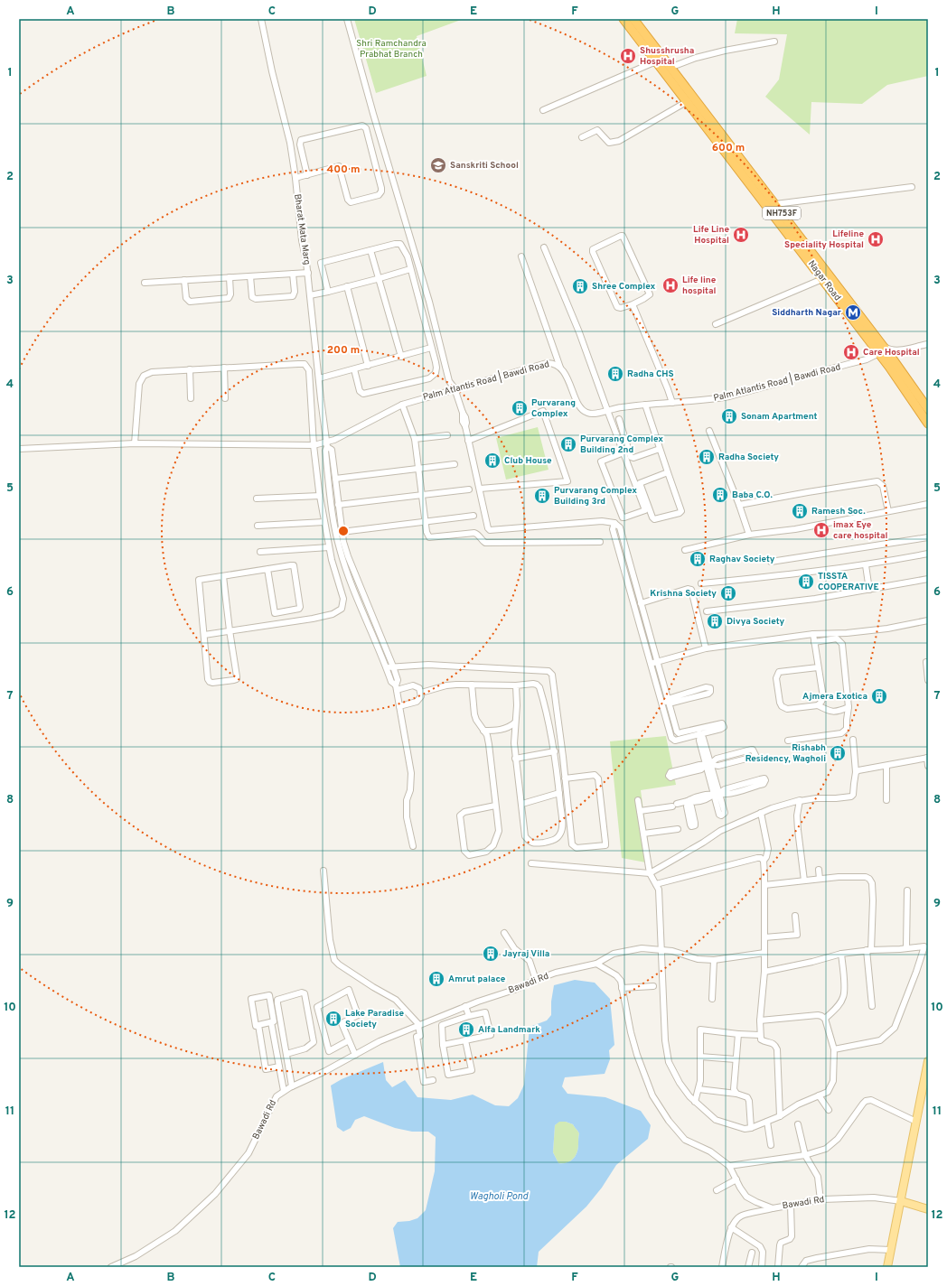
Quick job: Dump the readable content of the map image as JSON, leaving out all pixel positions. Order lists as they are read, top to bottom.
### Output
{
  "streets": {
    "highway": ["NH753F", "Nagar Road"],
    "street": ["Bharat Mata Marg", "Palm Atlantis Road | Bawdi Road", "Bawadi Rd"]
  },
  "crossings": [
    ["Bharat Mata Marg", "Palm Atlantis Road | Bawdi Road"],
    ["Nagar Road", "Palm Atlantis Road | Bawdi Road"]
  ],
  "water": ["Wagholi Pond"],
  "parks": ["Shri Ramchandra Prabhat Branch"],
  "places": {
    "hospital": [
      "Shusshrusha Hospital",
      "Life Line Hospital",
      "Lifeline Speciality Hospital",
      "Life line hospital",
      "Care Hospital",
      "imax Eye care hospital"
    ],
    "school or university": ["Sanskriti School"],
    "building": [
      "Shree Complex",
      "Radha CHS",
      "Purvarang Complex",
      "Sonam Apartment",
      "Purvarang Complex Building 2nd",
      "Radha Society",
      "Club House",
      "Baba C.O.",
      "Purvarang Complex Building 3rd",
      "Ramesh Soc.",
      "Raghav Society",
      "TISSTA COOPERATIVE",
      "Krishna Society",
      "Divya Society",
      "Ajmera Exotica",
      "Rishabh Residency, Wagholi",
      "Jayraj Villa",
      "Amrut palace",
      "Lake Paradise Society",
      "Alfa Landmark"
    ],
    "metro station": ["Siddharth Nagar"]
  },
  "grid": {
    "columns": [
      "A",
      "B",
      "C",
      "D",
      "E",
      "F",
      "G",
      "H",
      "I"
    ],
    "rows": [
      "1",
      "2",
      "3",
      "4",
      "5",
      "6",
      "7",
      "8",
      "9",
      "10",
      "11",
      "12"
    ]
  },
  "rings": ["600 m", "400 m", "200 m"]
}
